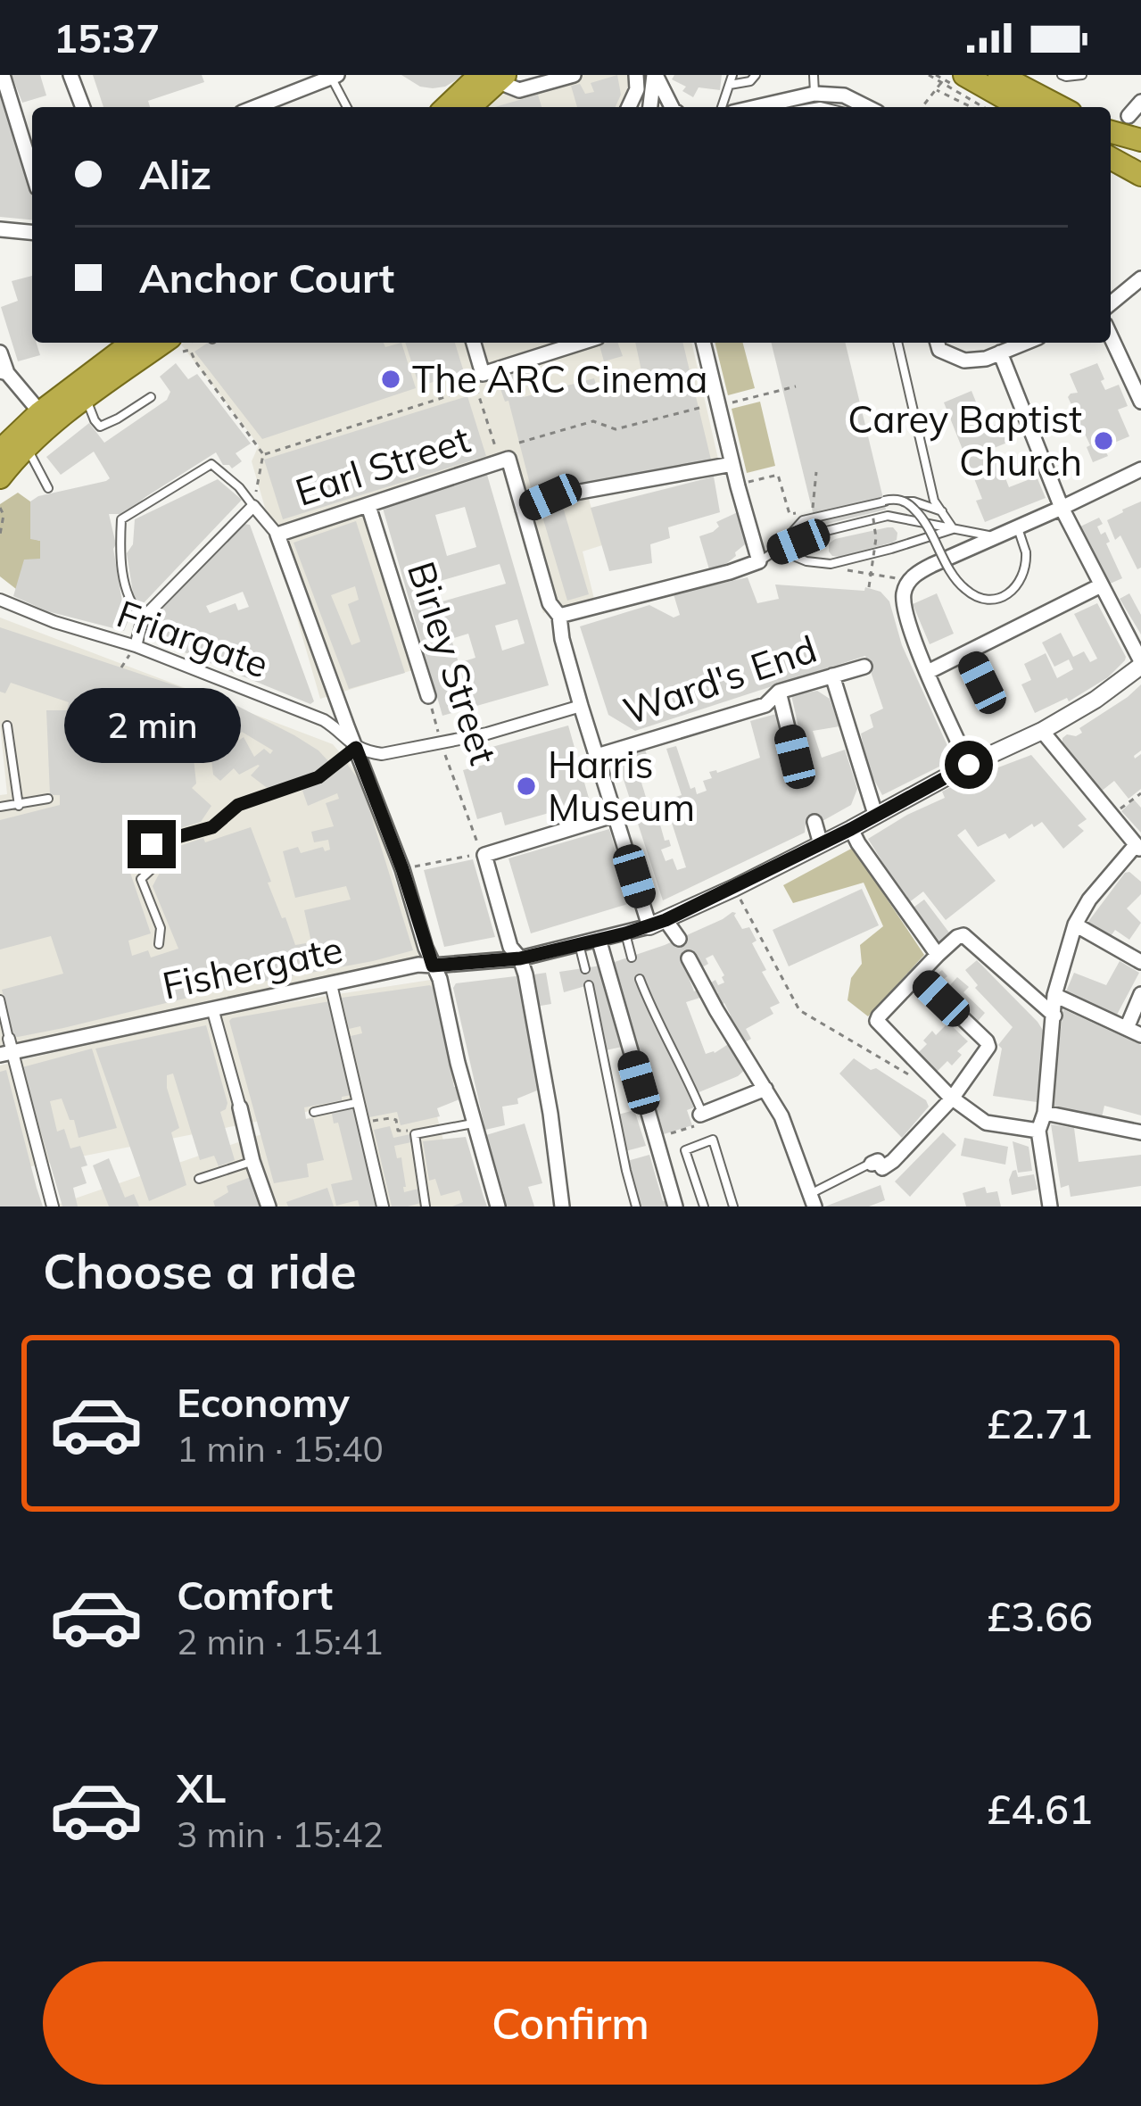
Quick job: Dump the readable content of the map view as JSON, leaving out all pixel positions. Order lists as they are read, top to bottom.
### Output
{
  "streets": {
    "street": [
      "Earl Street",
      "Friargate",
      "Birley Street",
      "Ward's End",
      "Fishergate"
    ]
  },
  "crossings": [
    ["Earl Street", "Birley Street"]
  ],
  "places": ["The ARC Cinema", "Carey Baptist Church", "Harris Museum"],
  "page": {
    "status": "15:37",
    "banner": ["Aliz", "Anchor Court"],
    "bubble": "2 min",
    "heading": "Choose a ride",
    "list": [
      {
        "name": "Economy",
        "note": "1 min · 15:40",
        "value": "£2.71"
      },
      {
        "name": "Comfort",
        "note": "2 min · 15:41",
        "value": "£3.66"
      },
      {
        "name": "XL",
        "note": "3 min · 15:42",
        "value": "£4.61"
      }
    ],
    "buttons": "Confirm"
  }
}
